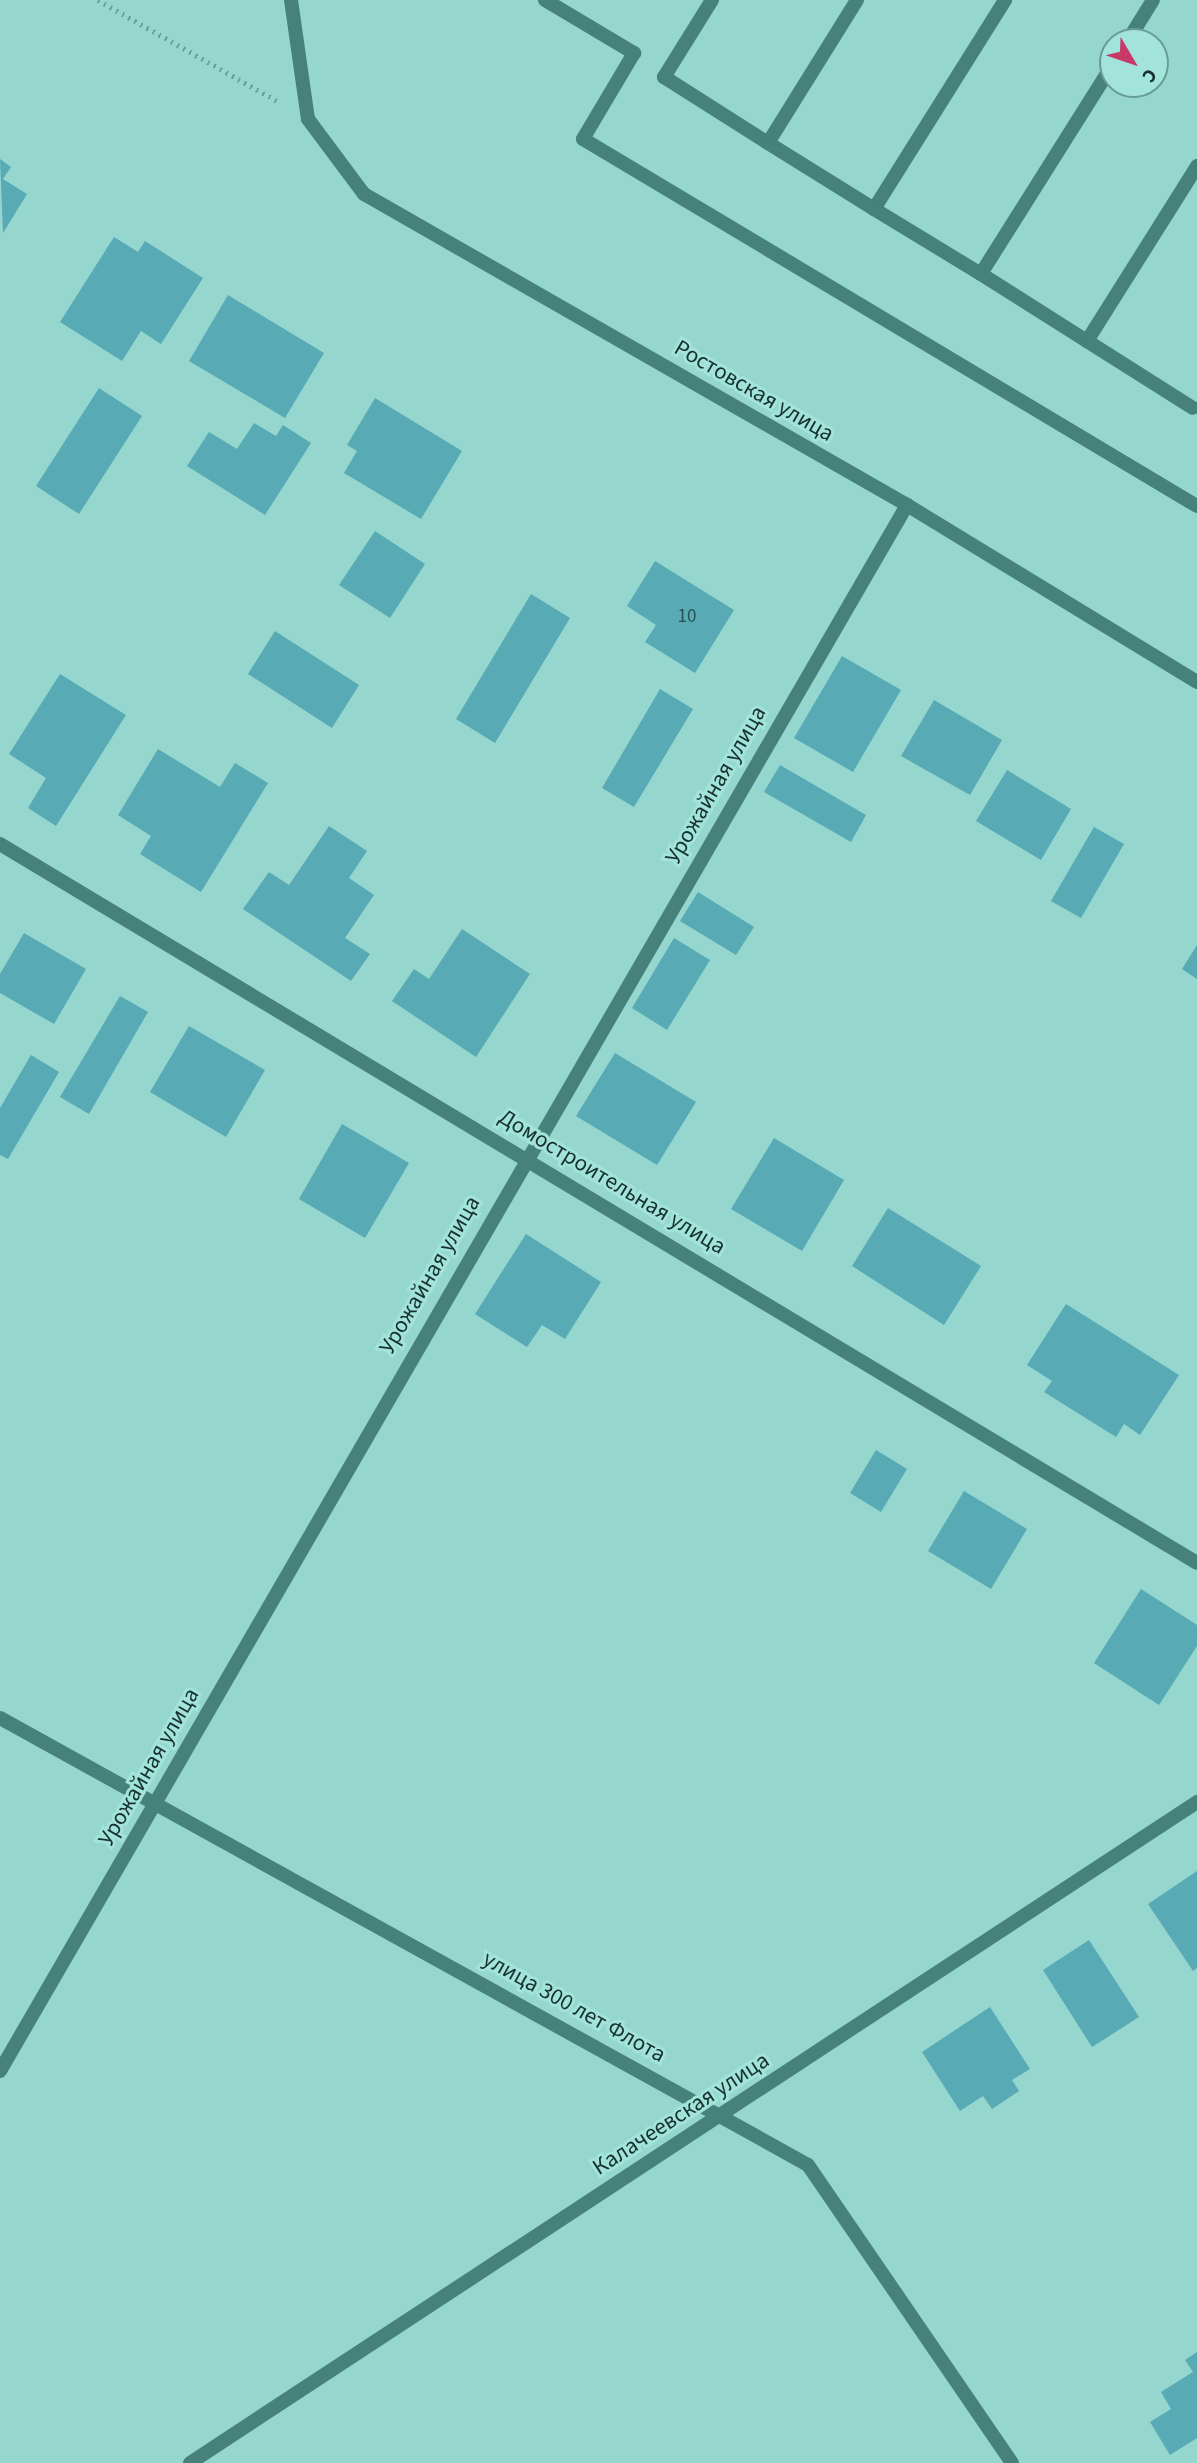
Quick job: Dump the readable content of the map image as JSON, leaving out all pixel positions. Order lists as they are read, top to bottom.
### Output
{
  "streets": {
    "street": [
      "Ростовская улица",
      "Урожайная улица",
      "Домостроительная улица",
      "улица 300 лет Флота",
      "Калачеевская улица"
    ]
  },
  "crossings": [
    ["Ростовская улица", "Урожайная улица"],
    ["Урожайная улица", "Домостроительная улица"],
    ["Урожайная улица", "улица 300 лет Флота"],
    ["улица 300 лет Флота", "Калачеевская улица"]
  ],
  "house_numbers": ["10"],
  "north": "bottom right"
}
